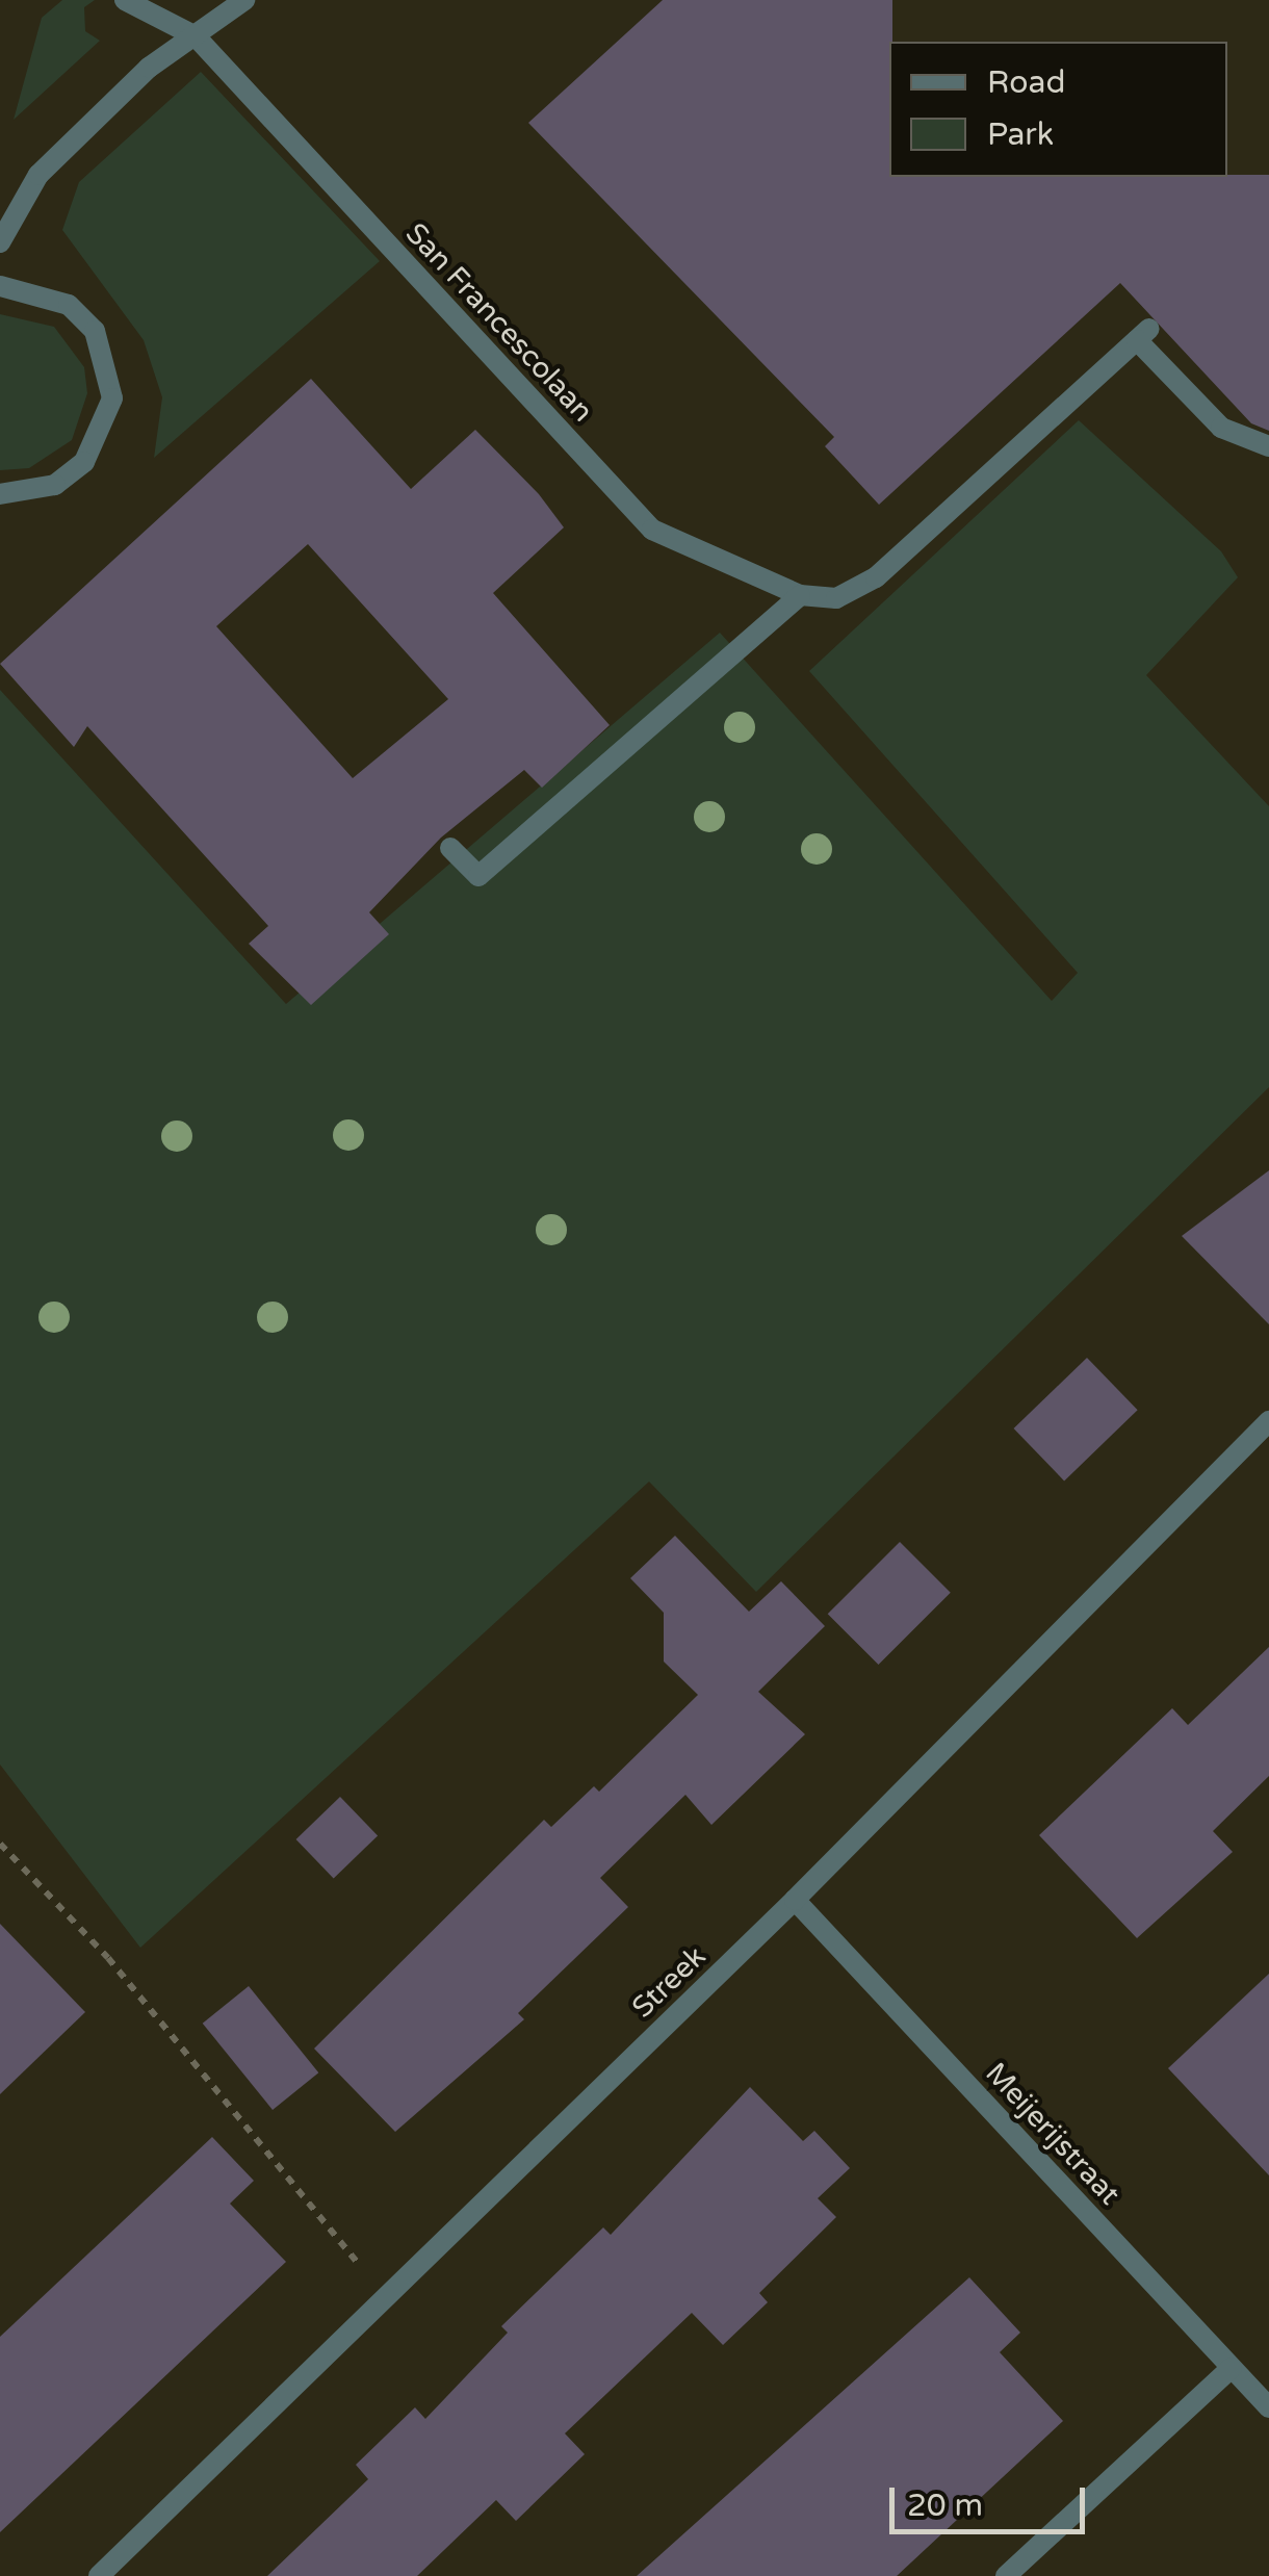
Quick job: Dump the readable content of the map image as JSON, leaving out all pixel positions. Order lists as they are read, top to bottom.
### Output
{
  "streets": {
    "street": ["San Francescolaan", "Streek", "Meijerijstraat"]
  },
  "crossings": [
    ["Streek", "Meijerijstraat"]
  ],
  "legend": ["Road", "Park"],
  "scale_bar": "20 m"
}
